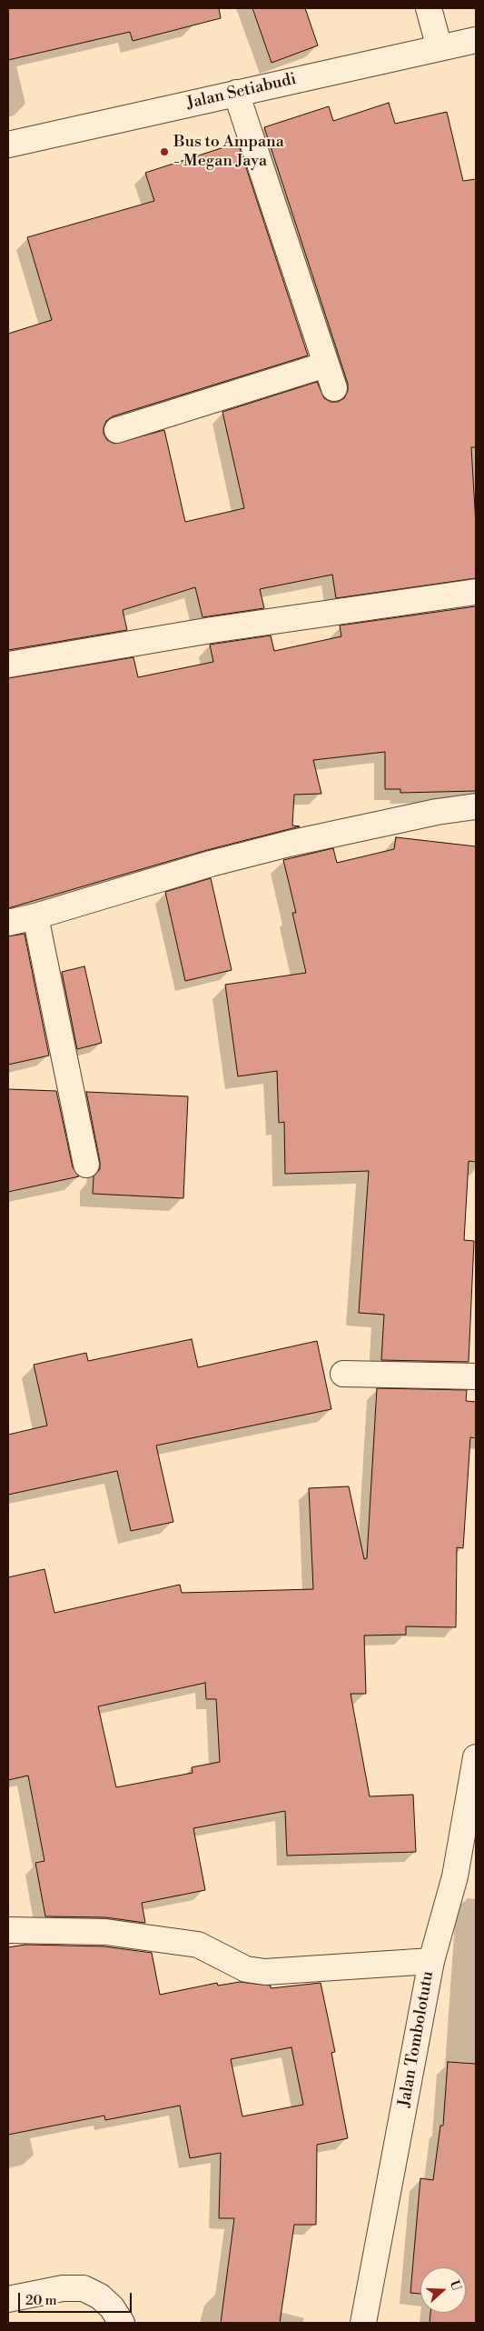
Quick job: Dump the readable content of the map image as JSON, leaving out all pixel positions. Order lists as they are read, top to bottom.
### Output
{
  "streets": {
    "street": ["Jalan Setiabudi", "Jalan Tombolotutu"]
  },
  "places": ["Bus to Ampana - Megan Jaya"],
  "scale_bar": "20 m",
  "north": "right"
}
